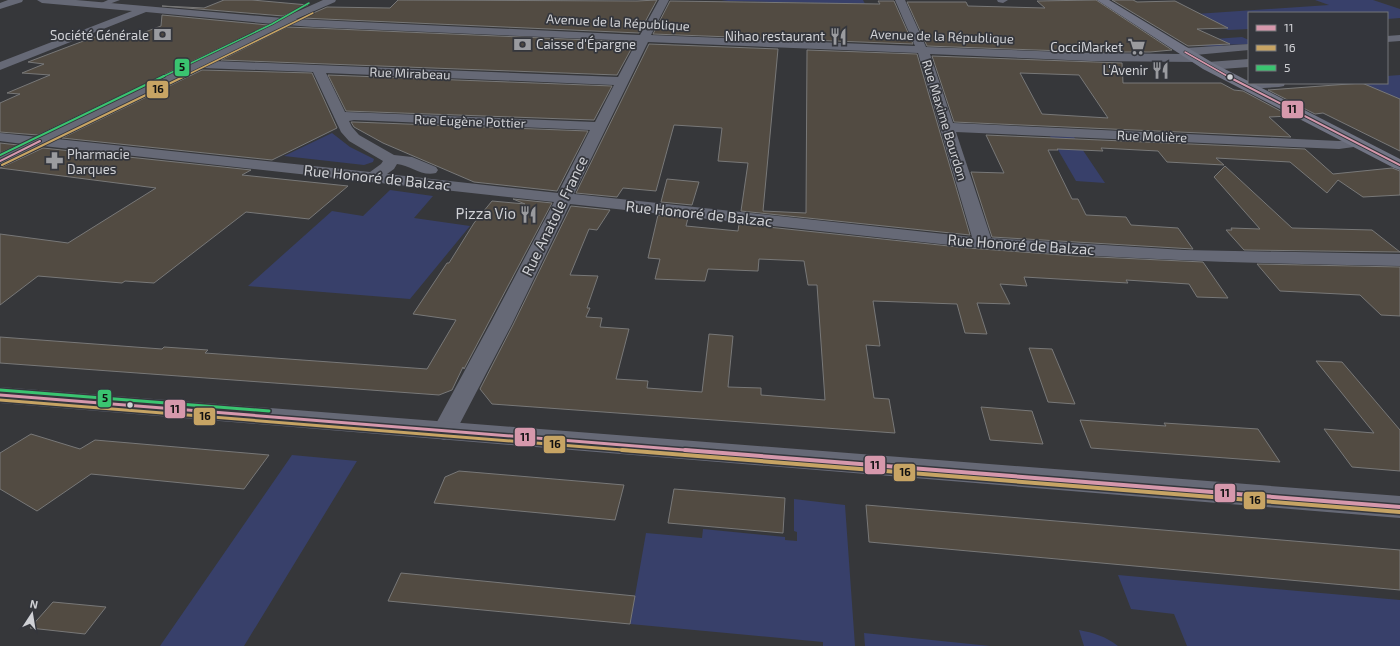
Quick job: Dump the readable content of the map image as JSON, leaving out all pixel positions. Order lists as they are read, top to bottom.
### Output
{
  "streets": {
    "street": [
      "Avenue de la République",
      "Rue Mirabeau",
      "Rue Maxime Bourdon",
      "Rue Eugène Pottier",
      "Rue Molière",
      "Rue Honoré de Balzac",
      "Rue Anatole France"
    ]
  },
  "crossings": [
    ["Avenue de la République", "Rue Maxime Bourdon"],
    ["Avenue de la République", "Rue Anatole France"],
    ["Rue Mirabeau", "Rue Anatole France"],
    ["Rue Maxime Bourdon", "Rue Molière"],
    ["Rue Maxime Bourdon", "Rue Honoré de Balzac"],
    ["Rue Eugène Pottier", "Rue Anatole France"],
    ["Rue Honoré de Balzac", "Rue Anatole France"]
  ],
  "places": {
    "bank": ["Société Générale", "Caisse d'Épargne"],
    "restaurant": ["Nihao restaurant", "L'Avenir", "Pizza Vio"],
    "supermarket": ["CocciMarket"],
    "pharmacy": ["Pharmacie Darques"]
  },
  "lines": ["transit line 5", "transit line 16", "transit line 11"],
  "legend": ["11", "16", "5"],
  "north": "top"
}
